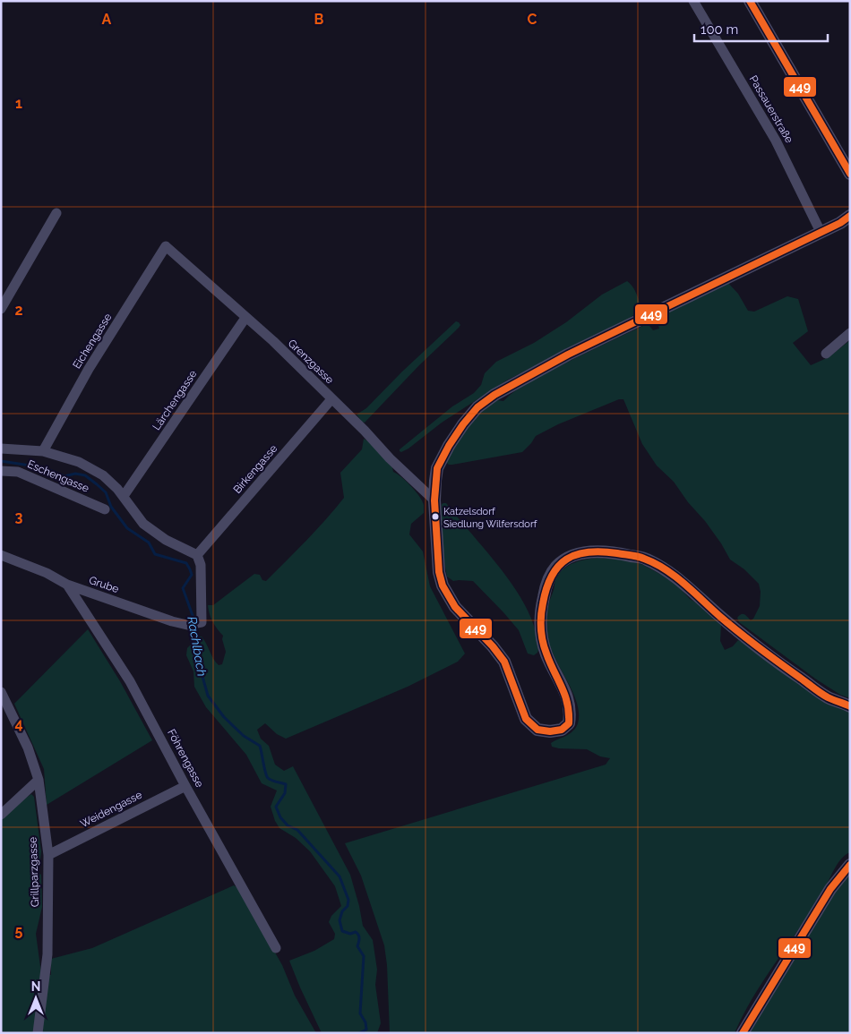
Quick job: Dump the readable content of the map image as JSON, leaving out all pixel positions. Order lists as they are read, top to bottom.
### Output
{
  "streets": {
    "street": [
      "Passauerstraße",
      "Eichengasse",
      "Grenzgasse",
      "Lärchengasse",
      "Birkengasse",
      "Eschengasse",
      "Grube",
      "Föhrengasse",
      "Weidengasse",
      "Grillparzgasse"
    ]
  },
  "crossings": [
    ["Eichengasse", "Grenzgasse"],
    ["Grenzgasse", "Lärchengasse"],
    ["Grenzgasse", "Birkengasse"],
    ["Birkengasse", "Grube"],
    ["Grube", "Föhrengasse"],
    ["Föhrengasse", "Weidengasse"],
    ["Weidengasse", "Grillparzgasse"]
  ],
  "water": ["Rachlbach"],
  "places": ["Katzelsdorf Siedlung Wilfersdorf"],
  "lines": ["transit line 449"],
  "scale_bar": "100 m",
  "north": "top",
  "grid": {
    "columns": ["A", "B", "C"],
    "rows": [
      "1",
      "2",
      "3",
      "4",
      "5"
    ]
  }
}
